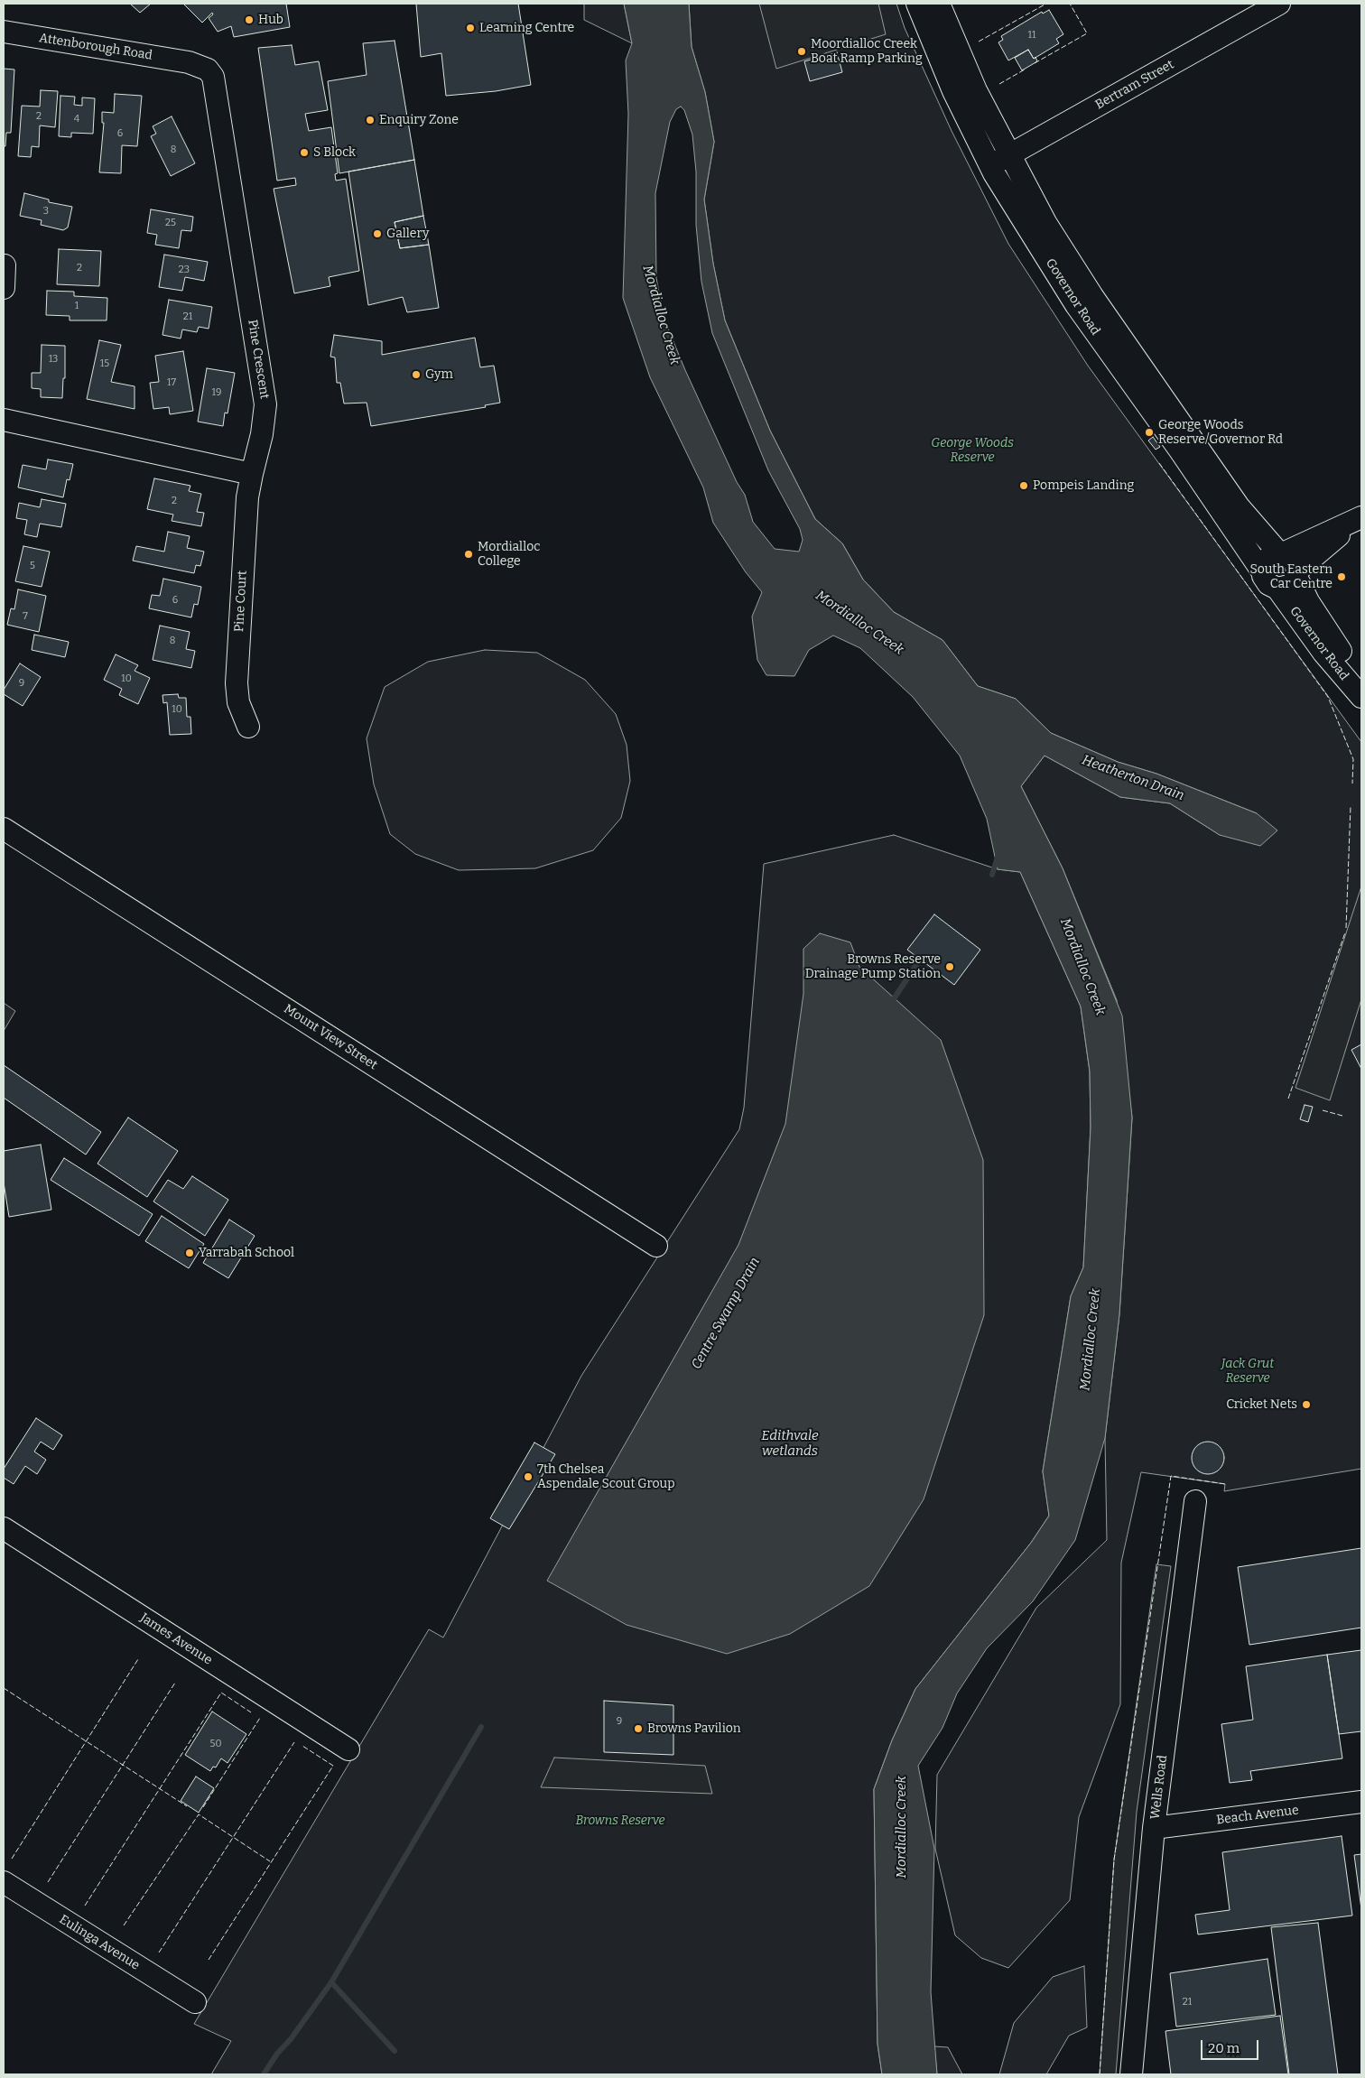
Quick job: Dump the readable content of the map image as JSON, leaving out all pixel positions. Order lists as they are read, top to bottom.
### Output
{
  "streets": {
    "street": [
      "Attenborough Road",
      "Bertram Street",
      "Governor Road",
      "Pine Crescent",
      "Pine Court",
      "Mount View Street",
      "James Avenue",
      "Wells Road",
      "Beach Avenue",
      "Eulinga Avenue"
    ]
  },
  "crossings": [
    ["Attenborough Road", "Pine Crescent"],
    ["Bertram Street", "Governor Road"],
    ["Pine Crescent", "Pine Court"],
    ["Wells Road", "Beach Avenue"]
  ],
  "water": [
    "Mordialloc Creek",
    "Heatherton Drain",
    "Centre Swamp Drain",
    "Edithvale wetlands"
  ],
  "parks": ["George Woods Reserve", "Jack Grut Reserve", "Browns Reserve"],
  "places": [
    "Hub",
    "Learning Centre",
    "Moordialloc Creek Boat Ramp Parking",
    "Enquiry Zone",
    "S Block",
    "Gallery",
    "Gym",
    "George Woods Reserve/Governor Rd",
    "Pompeis Landing",
    "Mordialloc College",
    "South Eastern Car Centre",
    "Browns Reserve Drainage Pump Station",
    "Yarrabah School",
    "Cricket Nets",
    "7th Chelsea Aspendale Scout Group",
    "Browns Pavilion"
  ],
  "house_numbers": [
    "11",
    "2",
    "4",
    "6",
    "8",
    "3",
    "25",
    "2",
    "23",
    "1",
    "21",
    "13",
    "15",
    "17",
    "19",
    "2",
    "5",
    "6",
    "7",
    "8",
    "10",
    "9",
    "10",
    "9",
    "50",
    "21"
  ],
  "scale_bar": "20 m"
}
